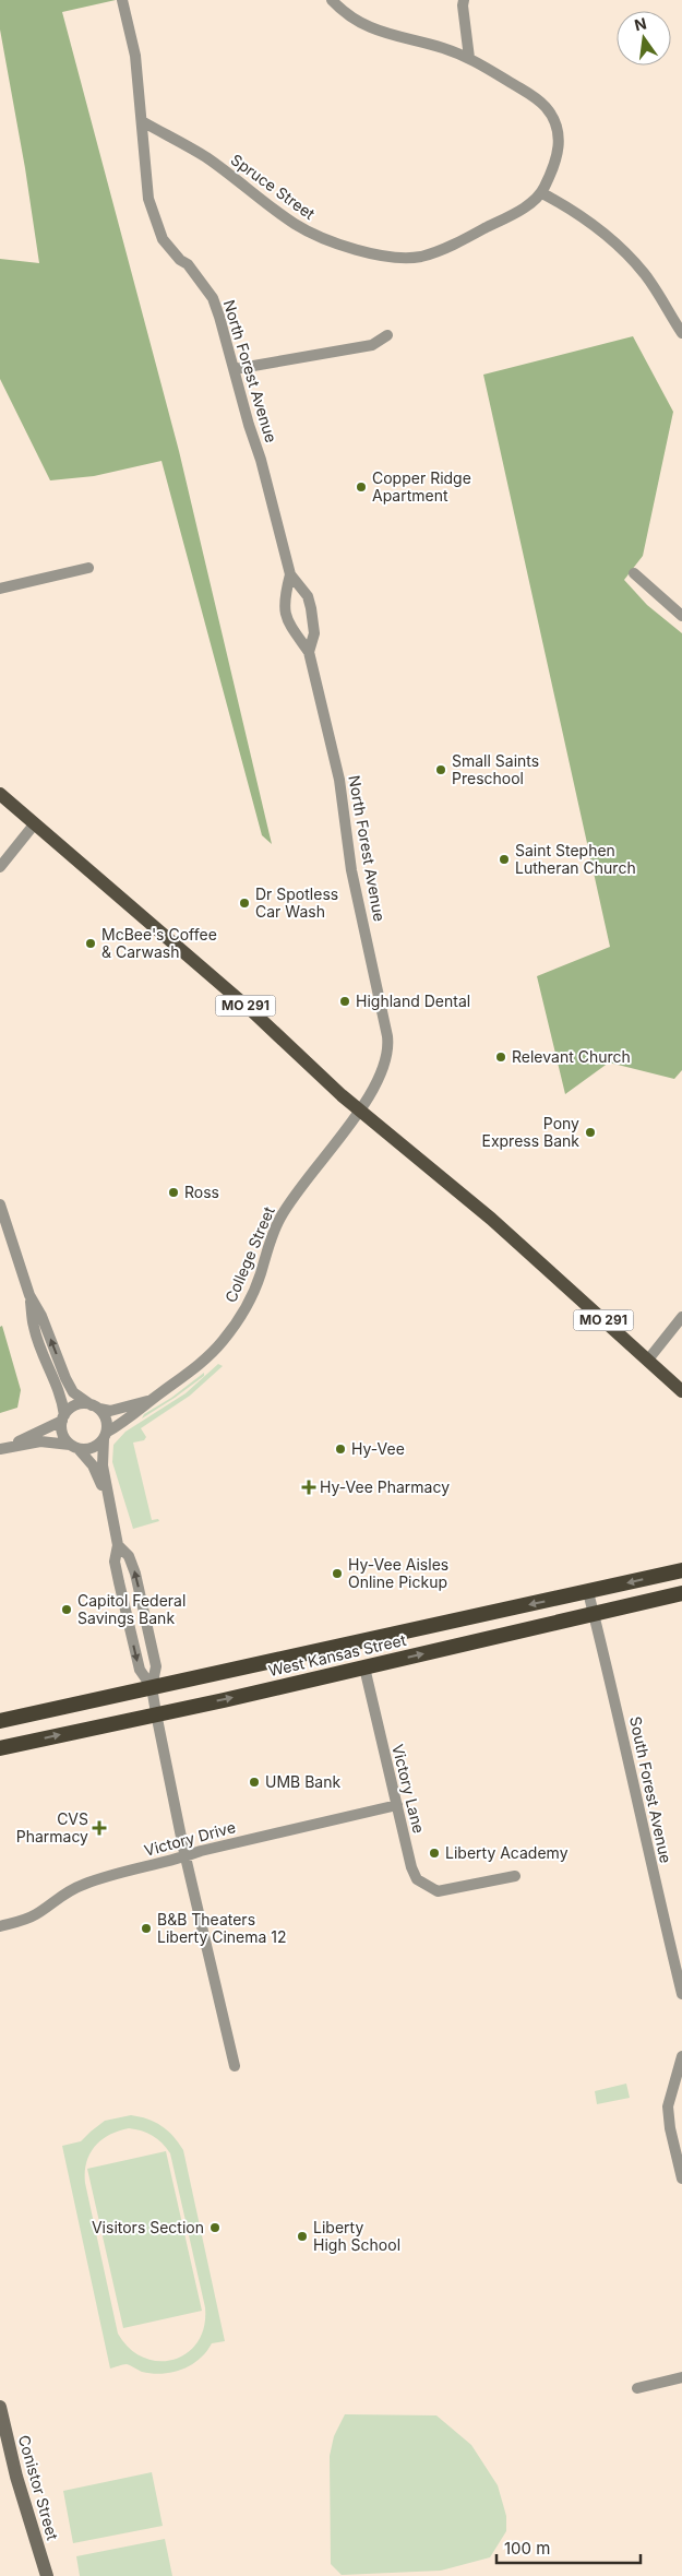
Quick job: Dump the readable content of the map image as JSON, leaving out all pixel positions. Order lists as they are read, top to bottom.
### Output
{
  "streets": {
    "highway": ["West Kansas Street"],
    "main road": ["MO 291", "Conistor Street"],
    "street": [
      "Spruce Street",
      "North Forest Avenue",
      "College Street",
      "Victory Lane",
      "South Forest Avenue",
      "Victory Drive"
    ]
  },
  "crossings": [
    ["Spruce Street", "North Forest Avenue"],
    ["North Forest Avenue", "MO 291"],
    ["North Forest Avenue", "College Street"],
    ["MO 291", "College Street"],
    ["West Kansas Street", "Victory Lane"],
    ["West Kansas Street", "South Forest Avenue"],
    ["Victory Lane", "Victory Drive"]
  ],
  "places": {
    "other": [
      "Copper Ridge Apartment",
      "Small Saints Preschool",
      "Saint Stephen Lutheran Church",
      "Dr Spotless Car Wash",
      "McBee's Coffee & Carwash",
      "Highland Dental",
      "Relevant Church",
      "Pony Express Bank",
      "Ross",
      "Hy-Vee",
      "Hy-Vee Aisles Online Pickup",
      "Capitol Federal Savings Bank",
      "UMB Bank",
      "Liberty Academy",
      "B&B Theaters Liberty Cinema 12",
      "Visitors Section",
      "Liberty High School"
    ],
    "health": ["Hy-Vee Pharmacy", "CVS Pharmacy"]
  },
  "scale_bar": "100 m",
  "north": "top"
}
